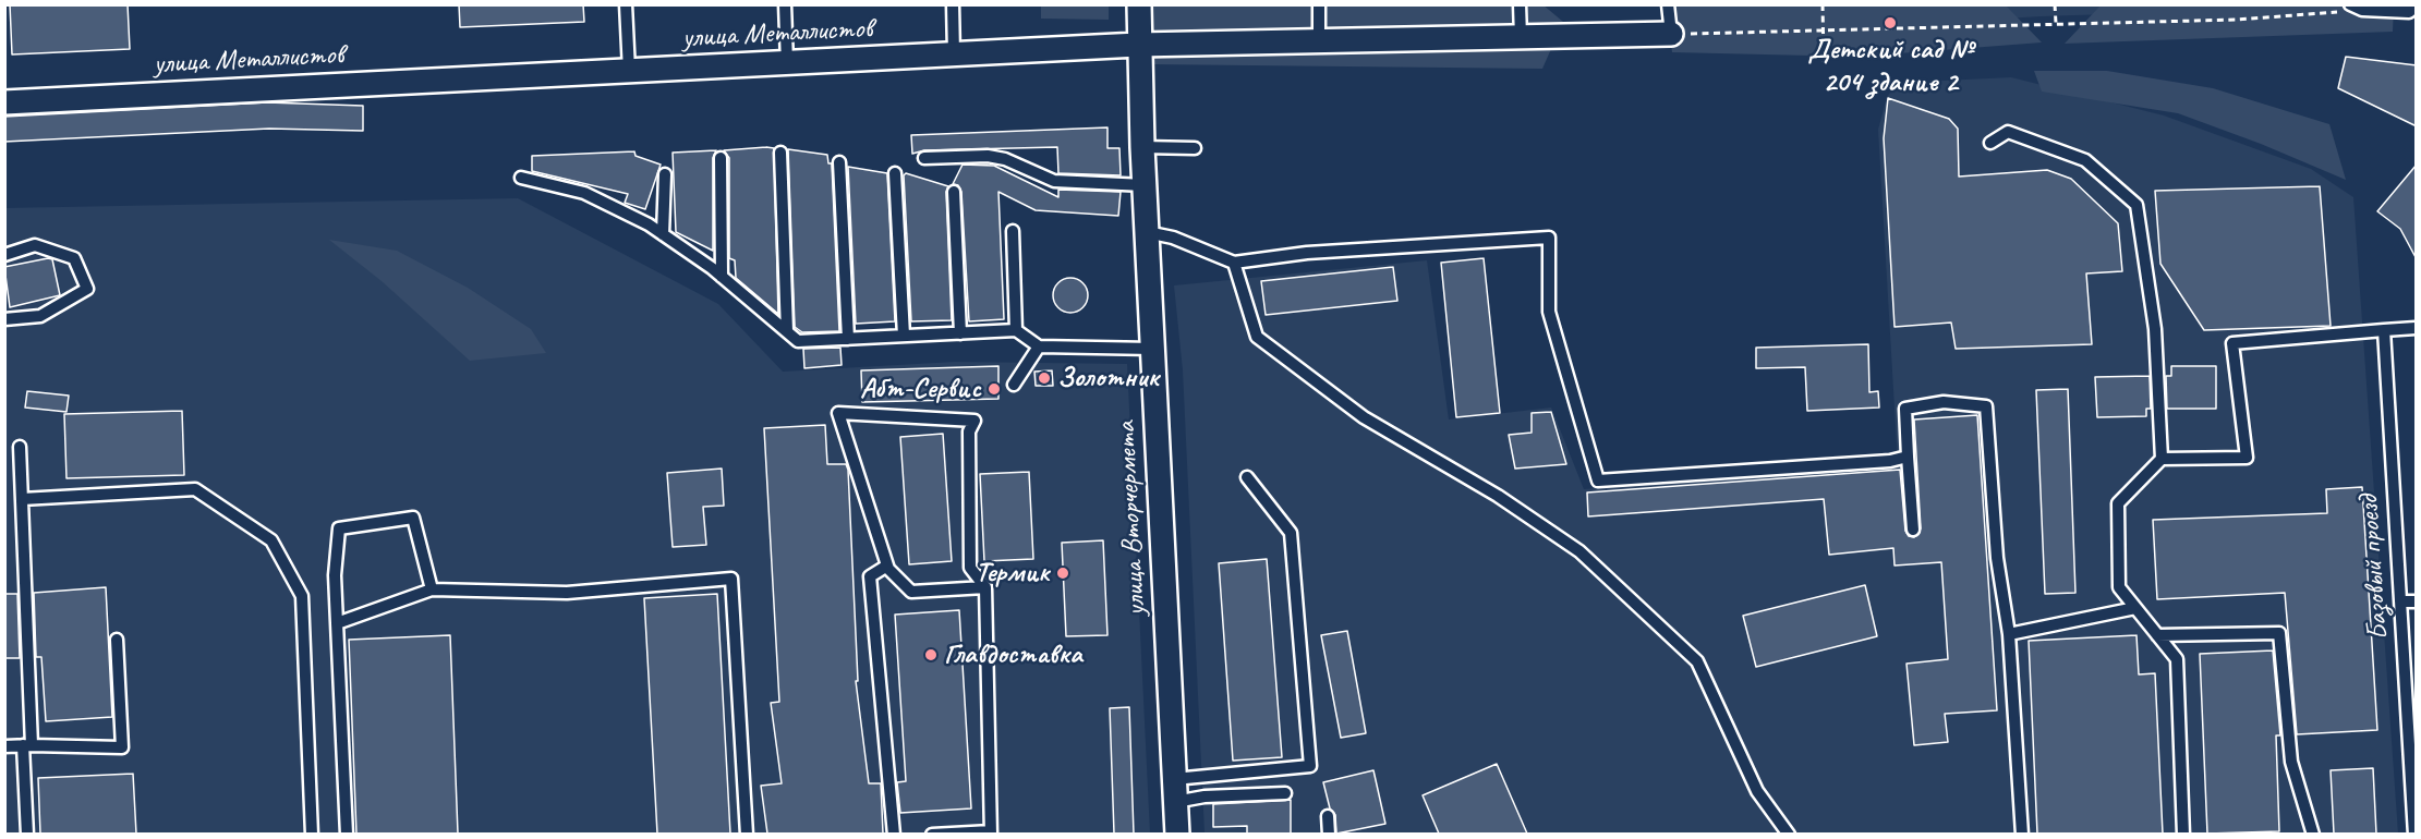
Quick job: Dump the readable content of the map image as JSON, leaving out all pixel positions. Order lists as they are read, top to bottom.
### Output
{
  "streets": {
    "street": ["улица Металлистов", "улица Вторчермета"],
    "lane": ["Базовый проезд"]
  },
  "crossings": [
    ["улица Металлистов", "улица Вторчермета"]
  ],
  "places": [
    "Детский сад № 204 здание 2",
    "Золотник",
    "Абт-Сервис",
    "Термик",
    "Главдоставка"
  ]
}
